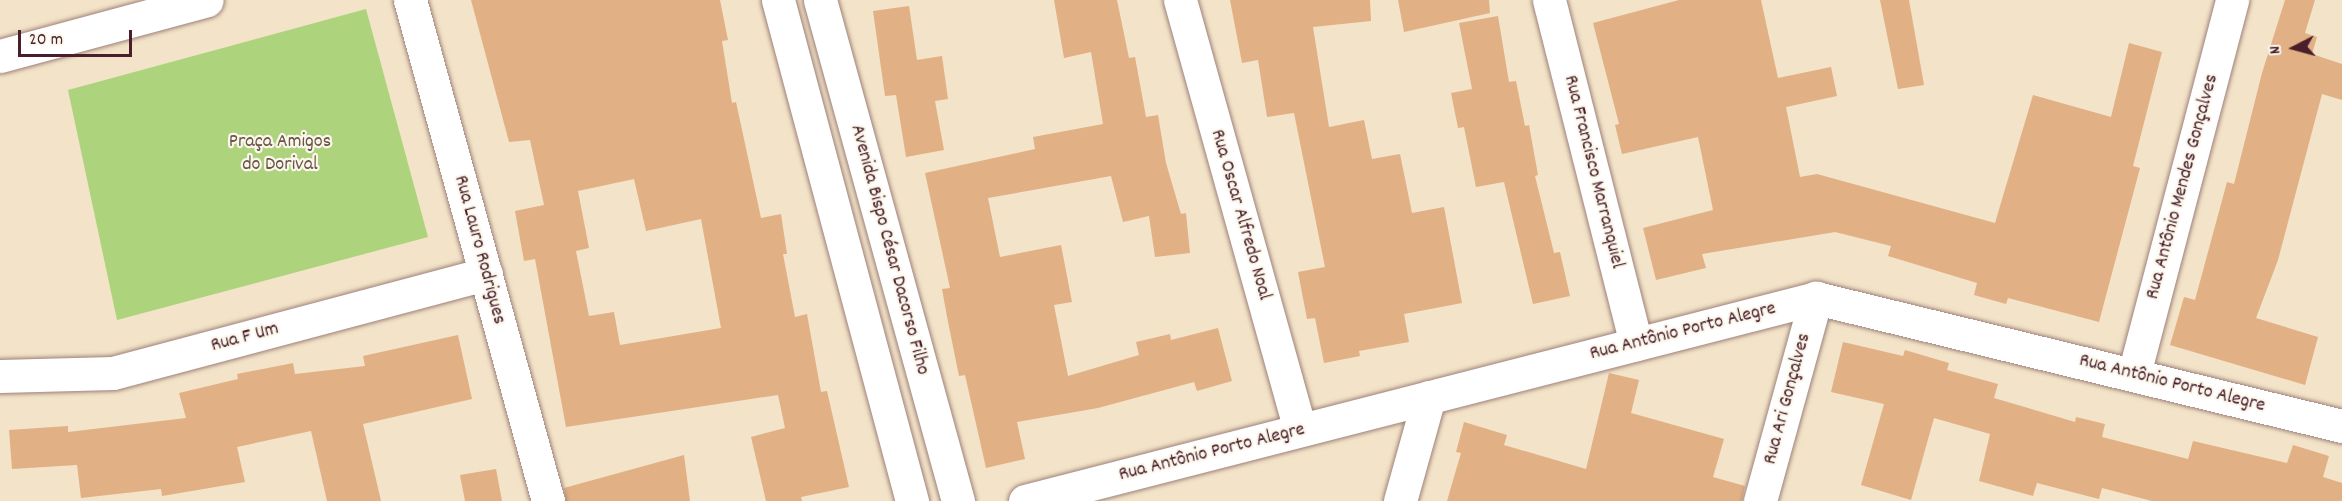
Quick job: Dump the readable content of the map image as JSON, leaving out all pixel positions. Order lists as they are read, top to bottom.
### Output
{
  "streets": {
    "street": [
      "Rua Francisco Marranquiel",
      "Rua Antônio Mendes Gonçalves",
      "Rua Oscar Alfredo Noal",
      "Rua Lauro Rodrigues",
      "Avenida Bispo César Dacorso Filho",
      "Rua Antônio Porto Alegre",
      "Rua F Um",
      "Rua Ari Gonçalves"
    ]
  },
  "crossings": [
    ["Rua Francisco Marranquiel", "Rua Antônio Porto Alegre"],
    ["Rua Antônio Mendes Gonçalves", "Rua Antônio Porto Alegre"],
    ["Rua Oscar Alfredo Noal", "Rua Antônio Porto Alegre"],
    ["Rua Lauro Rodrigues", "Rua F Um"],
    ["Rua Antônio Porto Alegre", "Rua Ari Gonçalves"]
  ],
  "parks": ["Praça Amigos do Dorival"],
  "scale_bar": "20 m",
  "north": "left"
}
